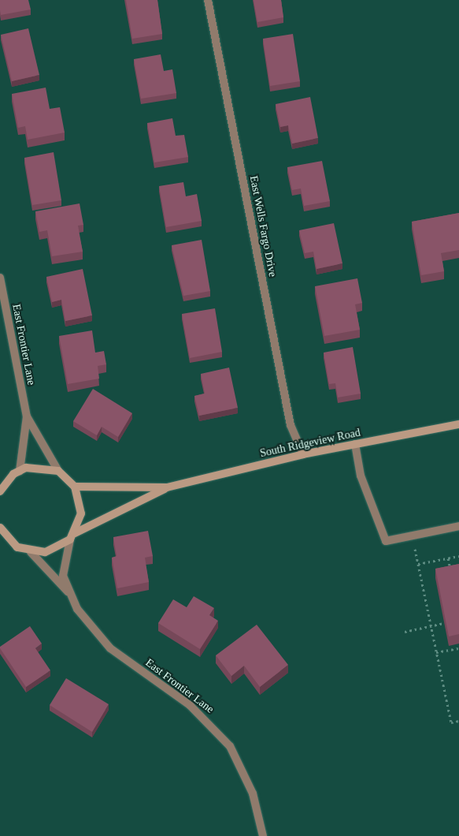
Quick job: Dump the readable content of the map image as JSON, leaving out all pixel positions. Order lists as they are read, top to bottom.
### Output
{
  "streets": {
    "main road": ["South Ridgeview Road"],
    "street": ["East Wells Fargo Drive", "East Frontier Lane"]
  },
  "crossings": [
    ["East Wells Fargo Drive", "South Ridgeview Road"]
  ]
}
